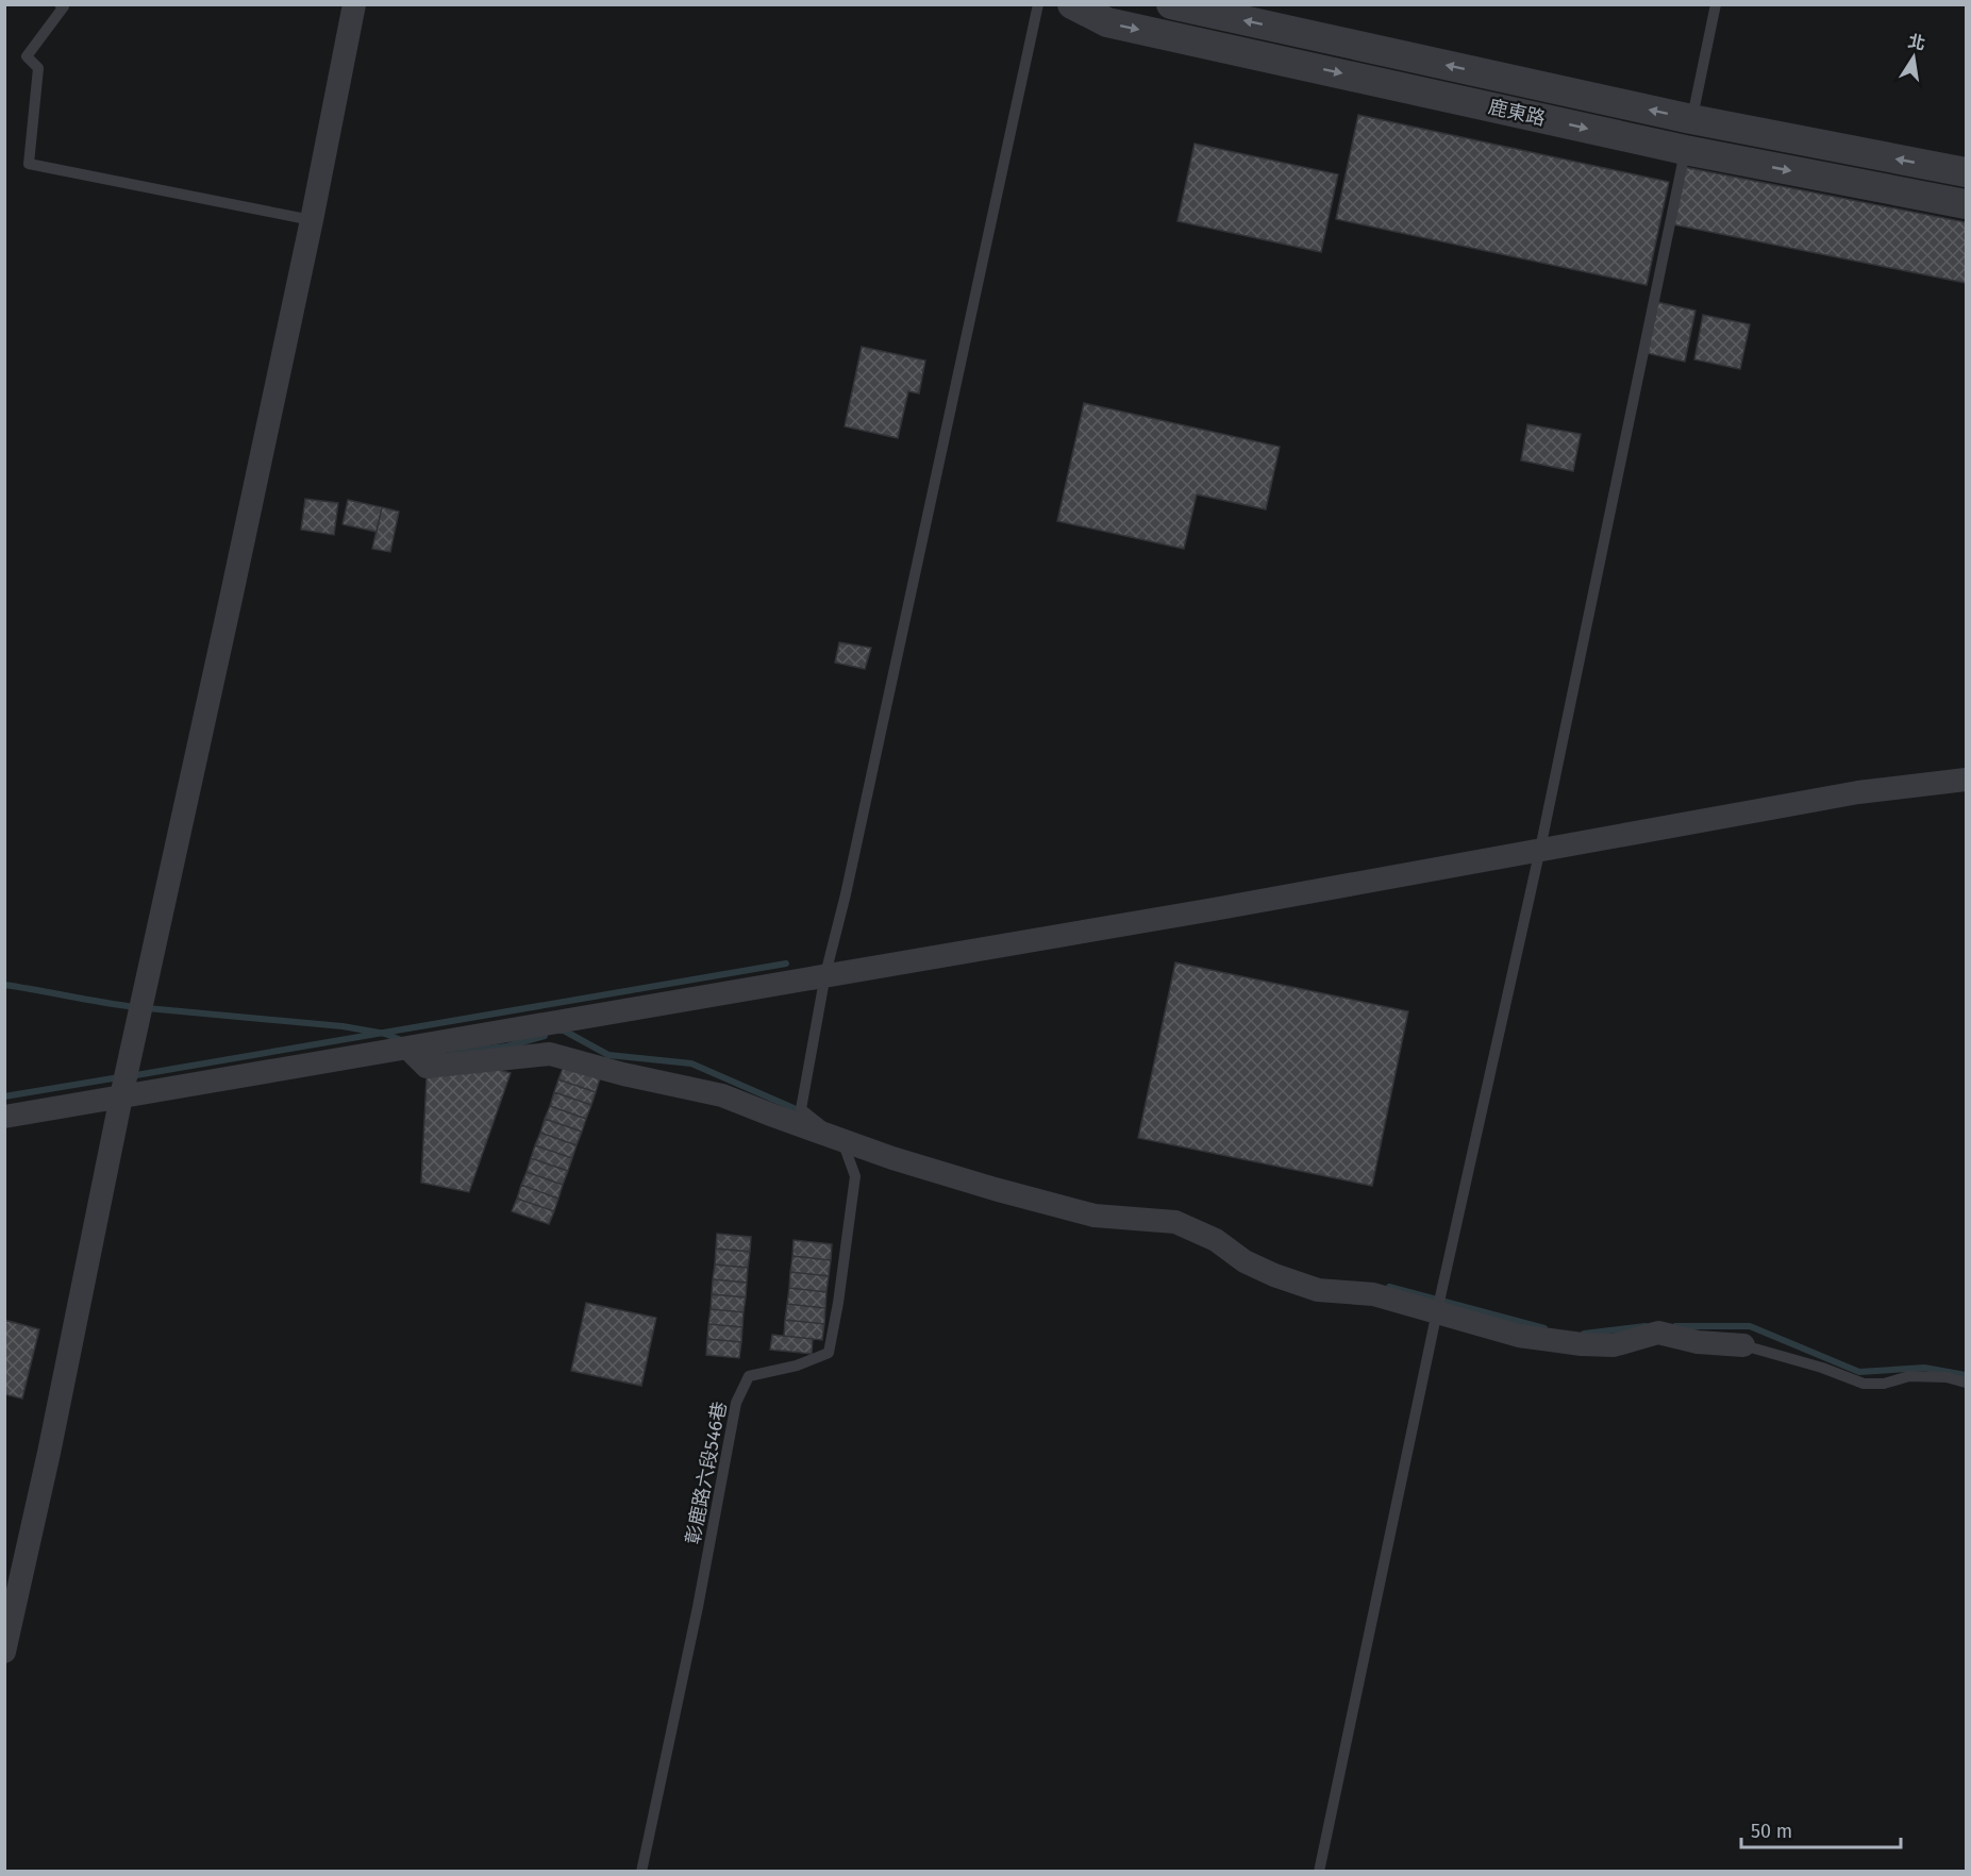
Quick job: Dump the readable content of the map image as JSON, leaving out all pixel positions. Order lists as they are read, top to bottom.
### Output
{
  "streets": {
    "street": ["鹿東路"],
    "lane": ["彰鹿路六段546巷"]
  },
  "scale_bar": "50 m",
  "north": "top"
}
